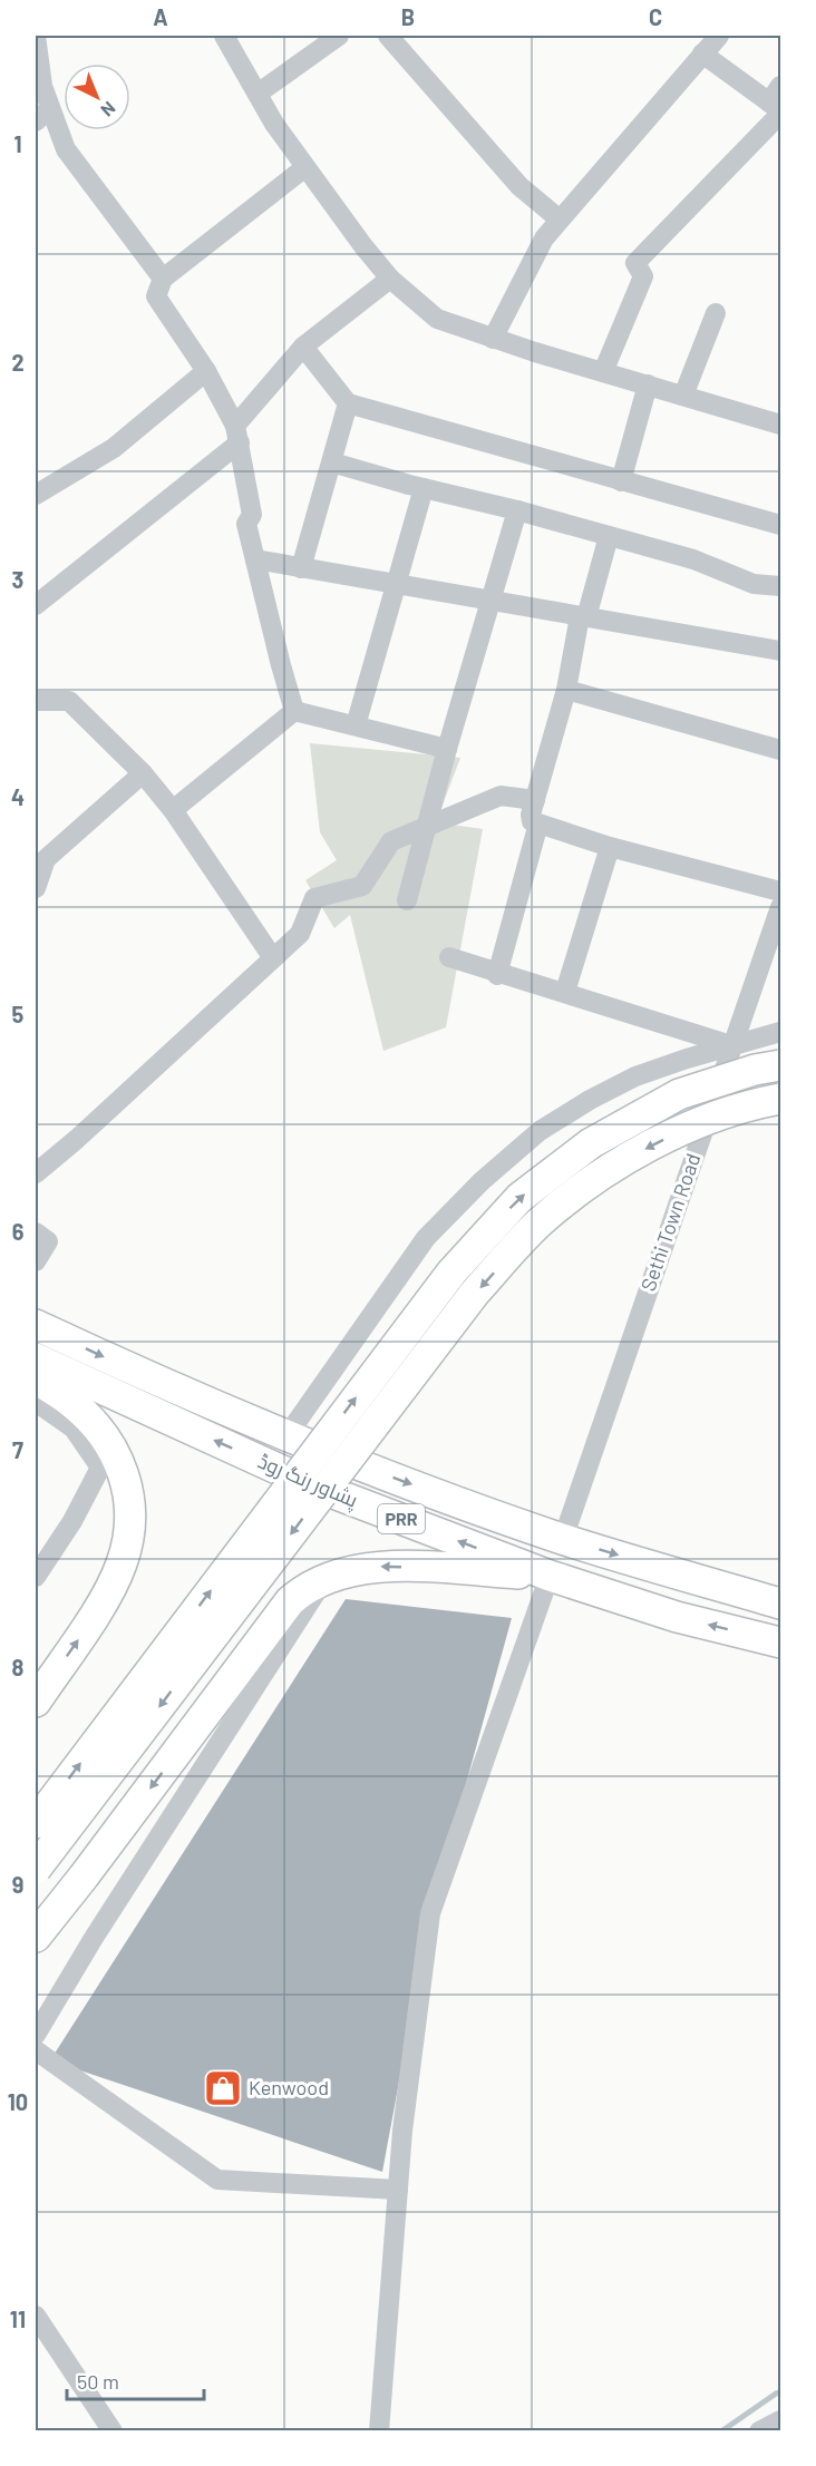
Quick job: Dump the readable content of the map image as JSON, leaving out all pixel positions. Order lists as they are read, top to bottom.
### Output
{
  "streets": {
    "highway": ["پشاور رنگ روڈ", "PRR"],
    "street": ["Sethi Town Road"]
  },
  "crossings": [
    ["Sethi Town Road", "پشاور رنگ روڈ"]
  ],
  "places": {
    "shop": ["Kenwood"]
  },
  "scale_bar": "50 m",
  "north": "bottom right",
  "grid": {
    "columns": ["A", "B", "C"],
    "rows": [
      "1",
      "2",
      "3",
      "4",
      "5",
      "6",
      "7",
      "8",
      "9",
      "10",
      "11"
    ]
  }
}
